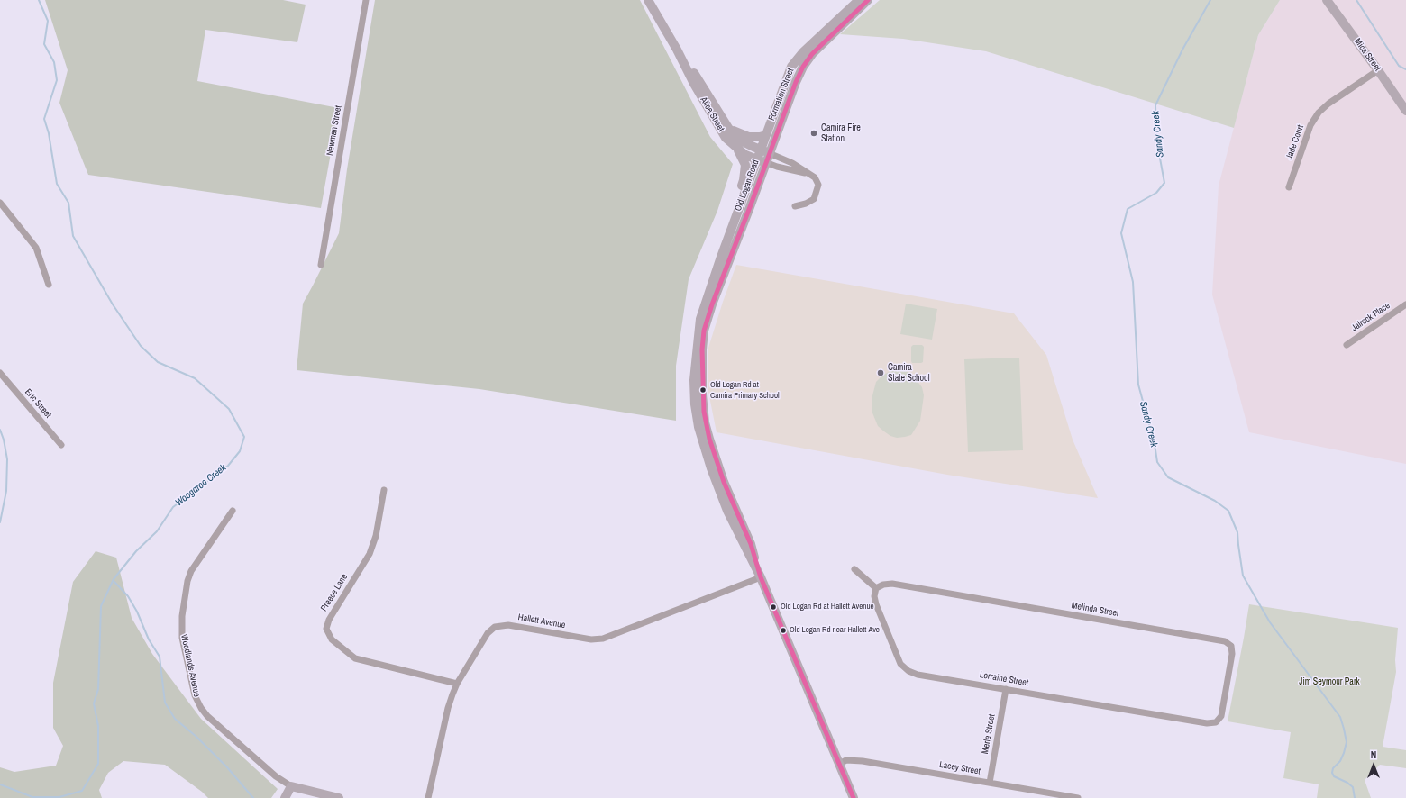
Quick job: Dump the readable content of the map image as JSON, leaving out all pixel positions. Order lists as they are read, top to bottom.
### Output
{
  "streets": {
    "main road": [
      "Mica Street",
      "Formation Street",
      "Alice Street",
      "Old Logan Road",
      "Woodlands Avenue"
    ],
    "street": [
      "Newman Street",
      "Jade Court",
      "Jalrock Place",
      "Eric Street",
      "Preece Lane",
      "Melinda Street",
      "Hallett Avenue",
      "Lorraine Street",
      "Merle Street",
      "Lacey Street"
    ]
  },
  "crossings": [
    ["Mica Street", "Jade Court"],
    ["Formation Street", "Alice Street"],
    ["Formation Street", "Old Logan Road"],
    ["Alice Street", "Old Logan Road"],
    ["Old Logan Road", "Hallett Avenue"],
    ["Old Logan Road", "Lacey Street"],
    ["Preece Lane", "Hallett Avenue"],
    ["Melinda Street", "Lorraine Street"],
    ["Lorraine Street", "Merle Street"],
    ["Merle Street", "Lacey Street"]
  ],
  "water": ["Sandy Creek", "Woogaroo Creek"],
  "parks": ["Jim Seymour Park"],
  "places": [
    "Camira Fire Station",
    "Camira State School",
    "Old Logan Rd at Camira Primary School",
    "Old Logan Rd at Hallett Avenue",
    "Old Logan Rd near Hallett Ave"
  ],
  "north": "top"
}
